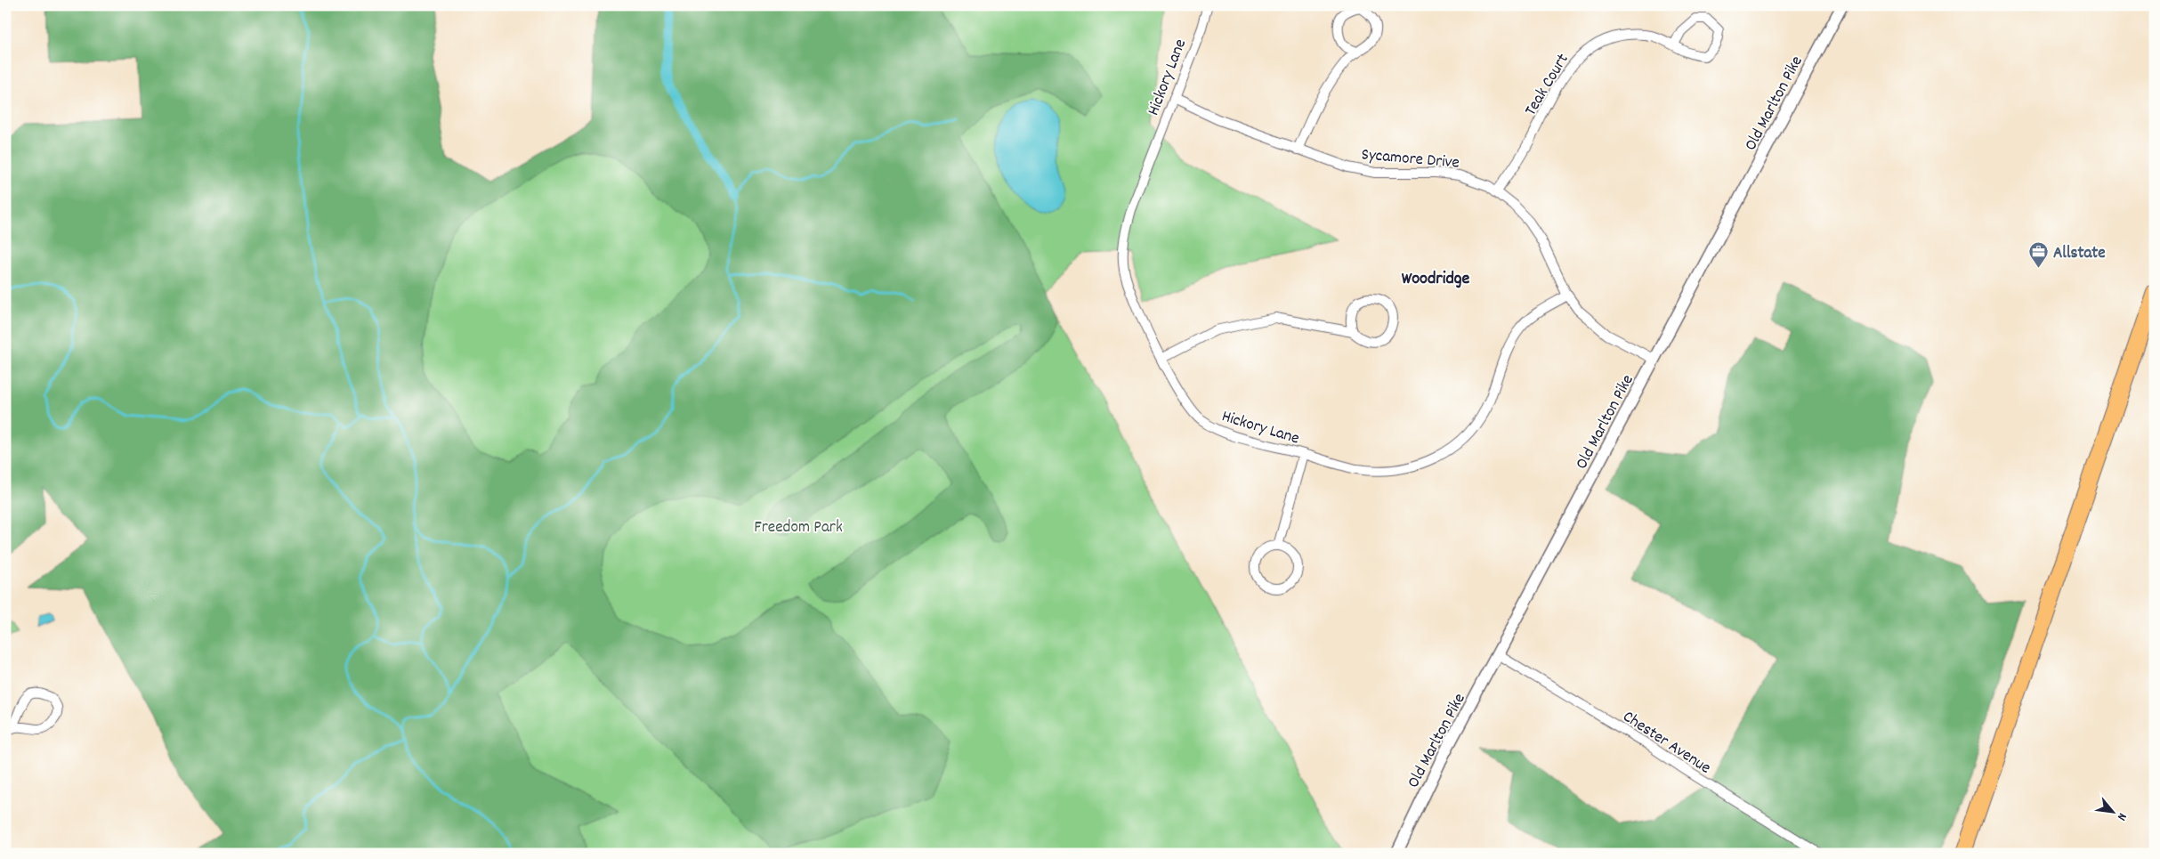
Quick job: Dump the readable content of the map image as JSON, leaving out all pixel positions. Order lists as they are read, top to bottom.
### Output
{
  "streets": {
    "street": [
      "Hickory Lane",
      "Teak Court",
      "Old Marlton Pike",
      "Sycamore Drive",
      "Chester Avenue"
    ]
  },
  "crossings": [
    ["Hickory Lane", "Sycamore Drive"],
    ["Teak Court", "Sycamore Drive"],
    ["Old Marlton Pike", "Sycamore Drive"],
    ["Old Marlton Pike", "Chester Avenue"]
  ],
  "districts": ["Woodridge"],
  "parks": ["Freedom Park"],
  "places": {
    "office": ["Allstate"]
  },
  "north": "bottom right"
}
